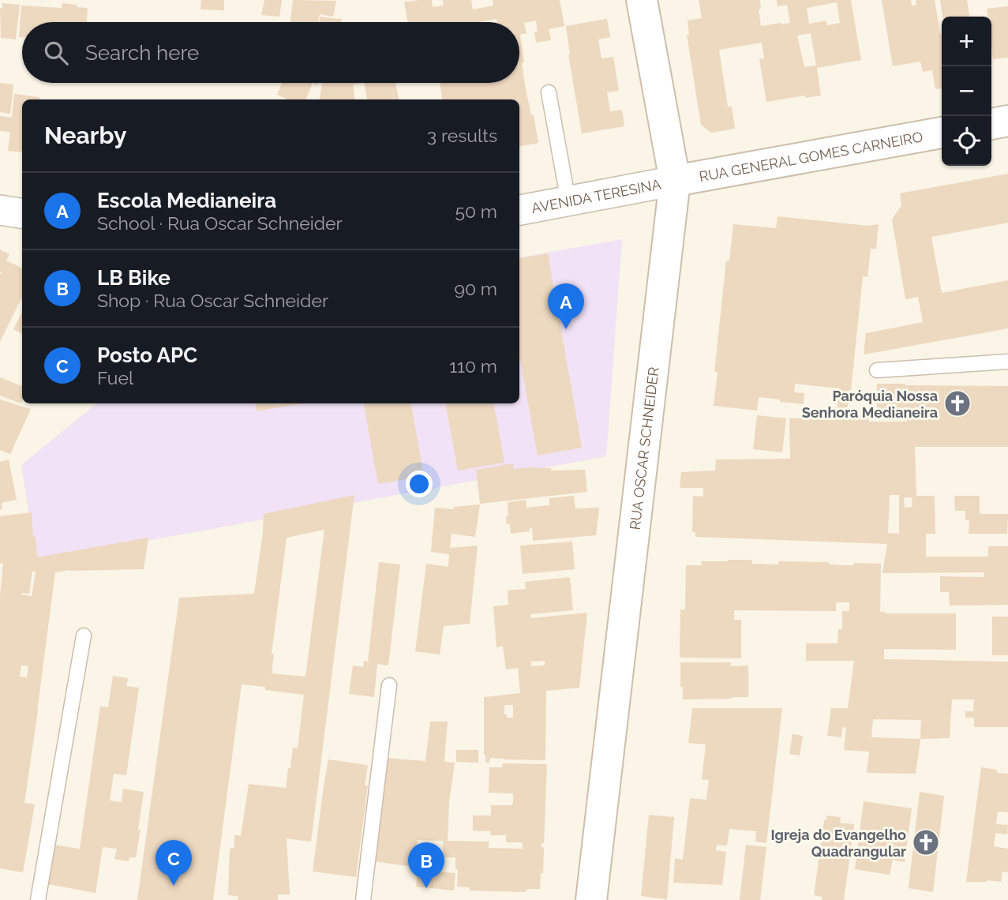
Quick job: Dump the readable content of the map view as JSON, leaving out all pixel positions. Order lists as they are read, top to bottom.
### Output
{
  "streets": {
    "street": ["RUA GENERAL GOMES CARNEIRO", "AVENIDA TERESINA", "RUA OSCAR SCHNEIDER"]
  },
  "crossings": [
    ["RUA GENERAL GOMES CARNEIRO", "AVENIDA TERESINA"],
    ["RUA GENERAL GOMES CARNEIRO", "RUA OSCAR SCHNEIDER"],
    ["AVENIDA TERESINA", "RUA OSCAR SCHNEIDER"]
  ],
  "places": {
    "church": ["Paróquia Nossa Senhora Medianeira", "Igreja do Evangelho Quadrangular"]
  },
  "page": {
    "map_buttons": ["+", "−"],
    "search": "Search here",
    "heading": ["Nearby", "3 results"],
    "list": [
      {
        "mark": "A",
        "name": "Escola Medianeira",
        "note": "School · Rua Oscar Schneider",
        "value": "50 m"
      },
      {
        "mark": "B",
        "name": "LB Bike",
        "note": "Shop · Rua Oscar Schneider",
        "value": "90 m"
      },
      {
        "mark": "C",
        "name": "Posto APC",
        "note": "Fuel",
        "value": "110 m"
      }
    ],
    "pins": ["A", "C", "B"]
  }
}
